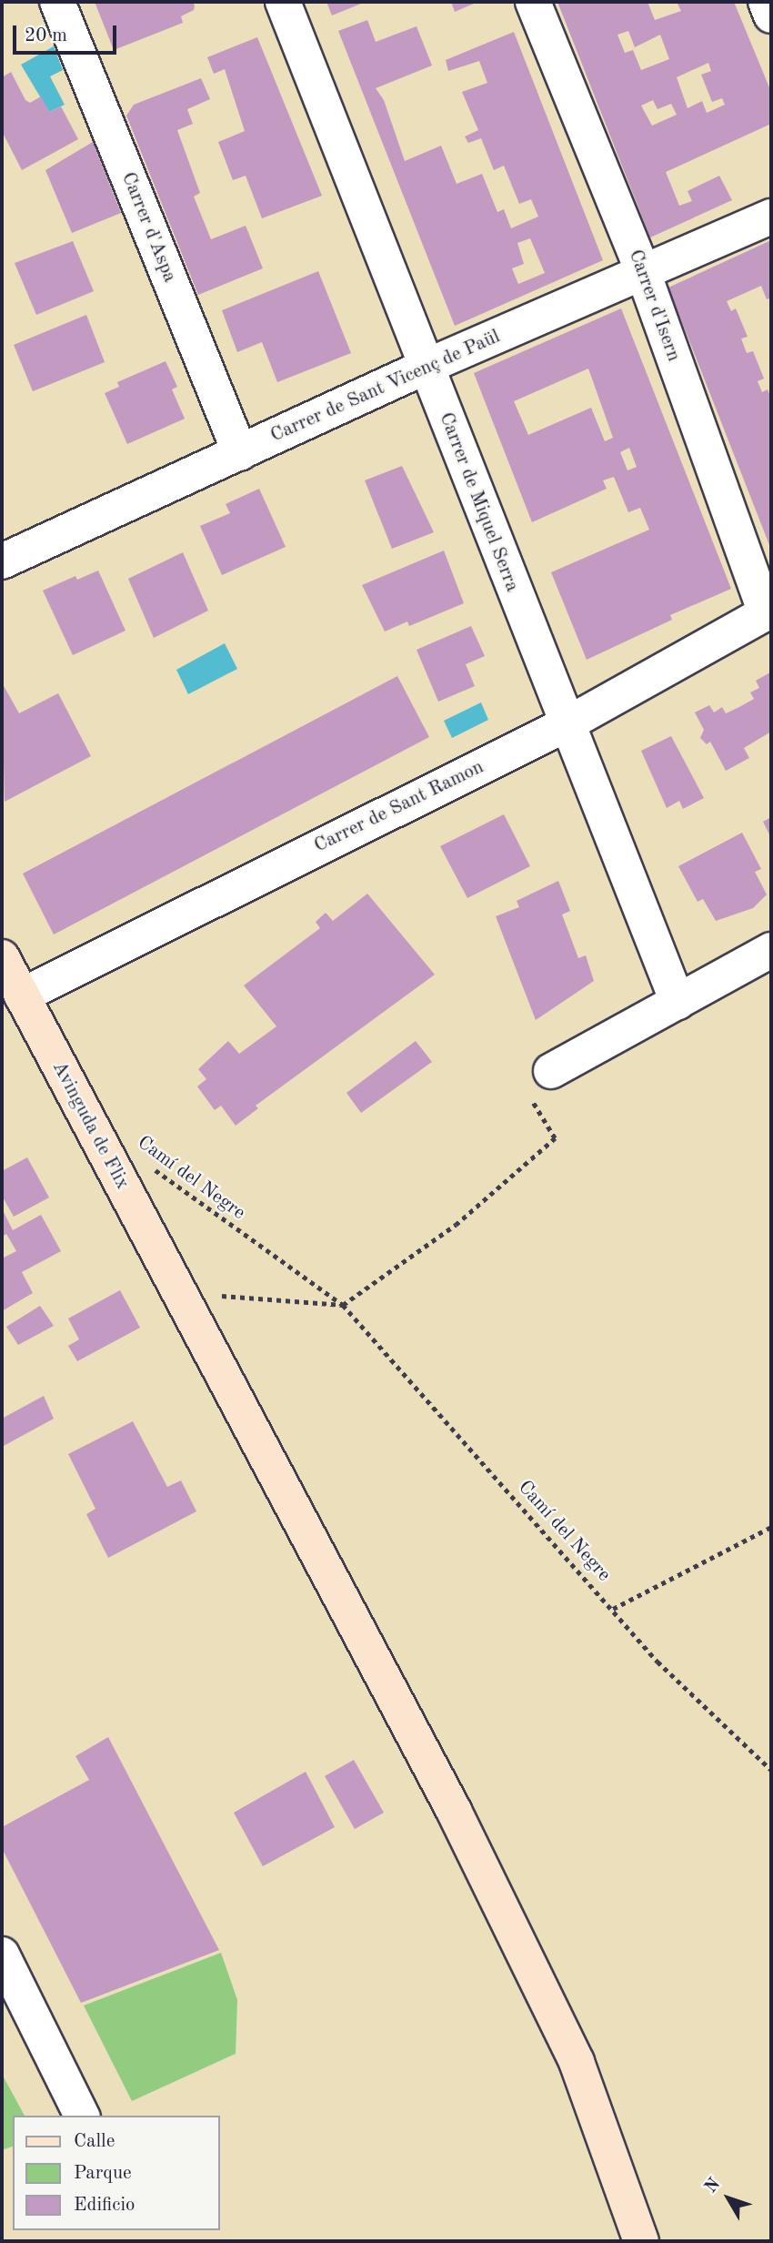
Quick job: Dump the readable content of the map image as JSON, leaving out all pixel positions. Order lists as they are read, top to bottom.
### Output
{
  "streets": {
    "street": [
      "Carrer d'Aspa",
      "Carrer d'Isern",
      "Carrer de Sant Vicenç de Paül",
      "Carrer de Miquel Serra",
      "Carrer de Sant Ramon",
      "Avinguda de Flix"
    ],
    "path": ["Camí del Negre"]
  },
  "crossings": [
    ["Carrer d'Aspa", "Carrer de Sant Vicenç de Paül"],
    ["Carrer d'Isern", "Carrer de Sant Vicenç de Paül"],
    ["Carrer d'Isern", "Carrer de Sant Ramon"],
    ["Carrer de Sant Vicenç de Paül", "Carrer de Miquel Serra"],
    ["Carrer de Miquel Serra", "Carrer de Sant Ramon"],
    ["Carrer de Sant Ramon", "Avinguda de Flix"]
  ],
  "legend": ["Calle", "Parque", "Edificio"],
  "scale_bar": "20 m",
  "north": "top left"
}
